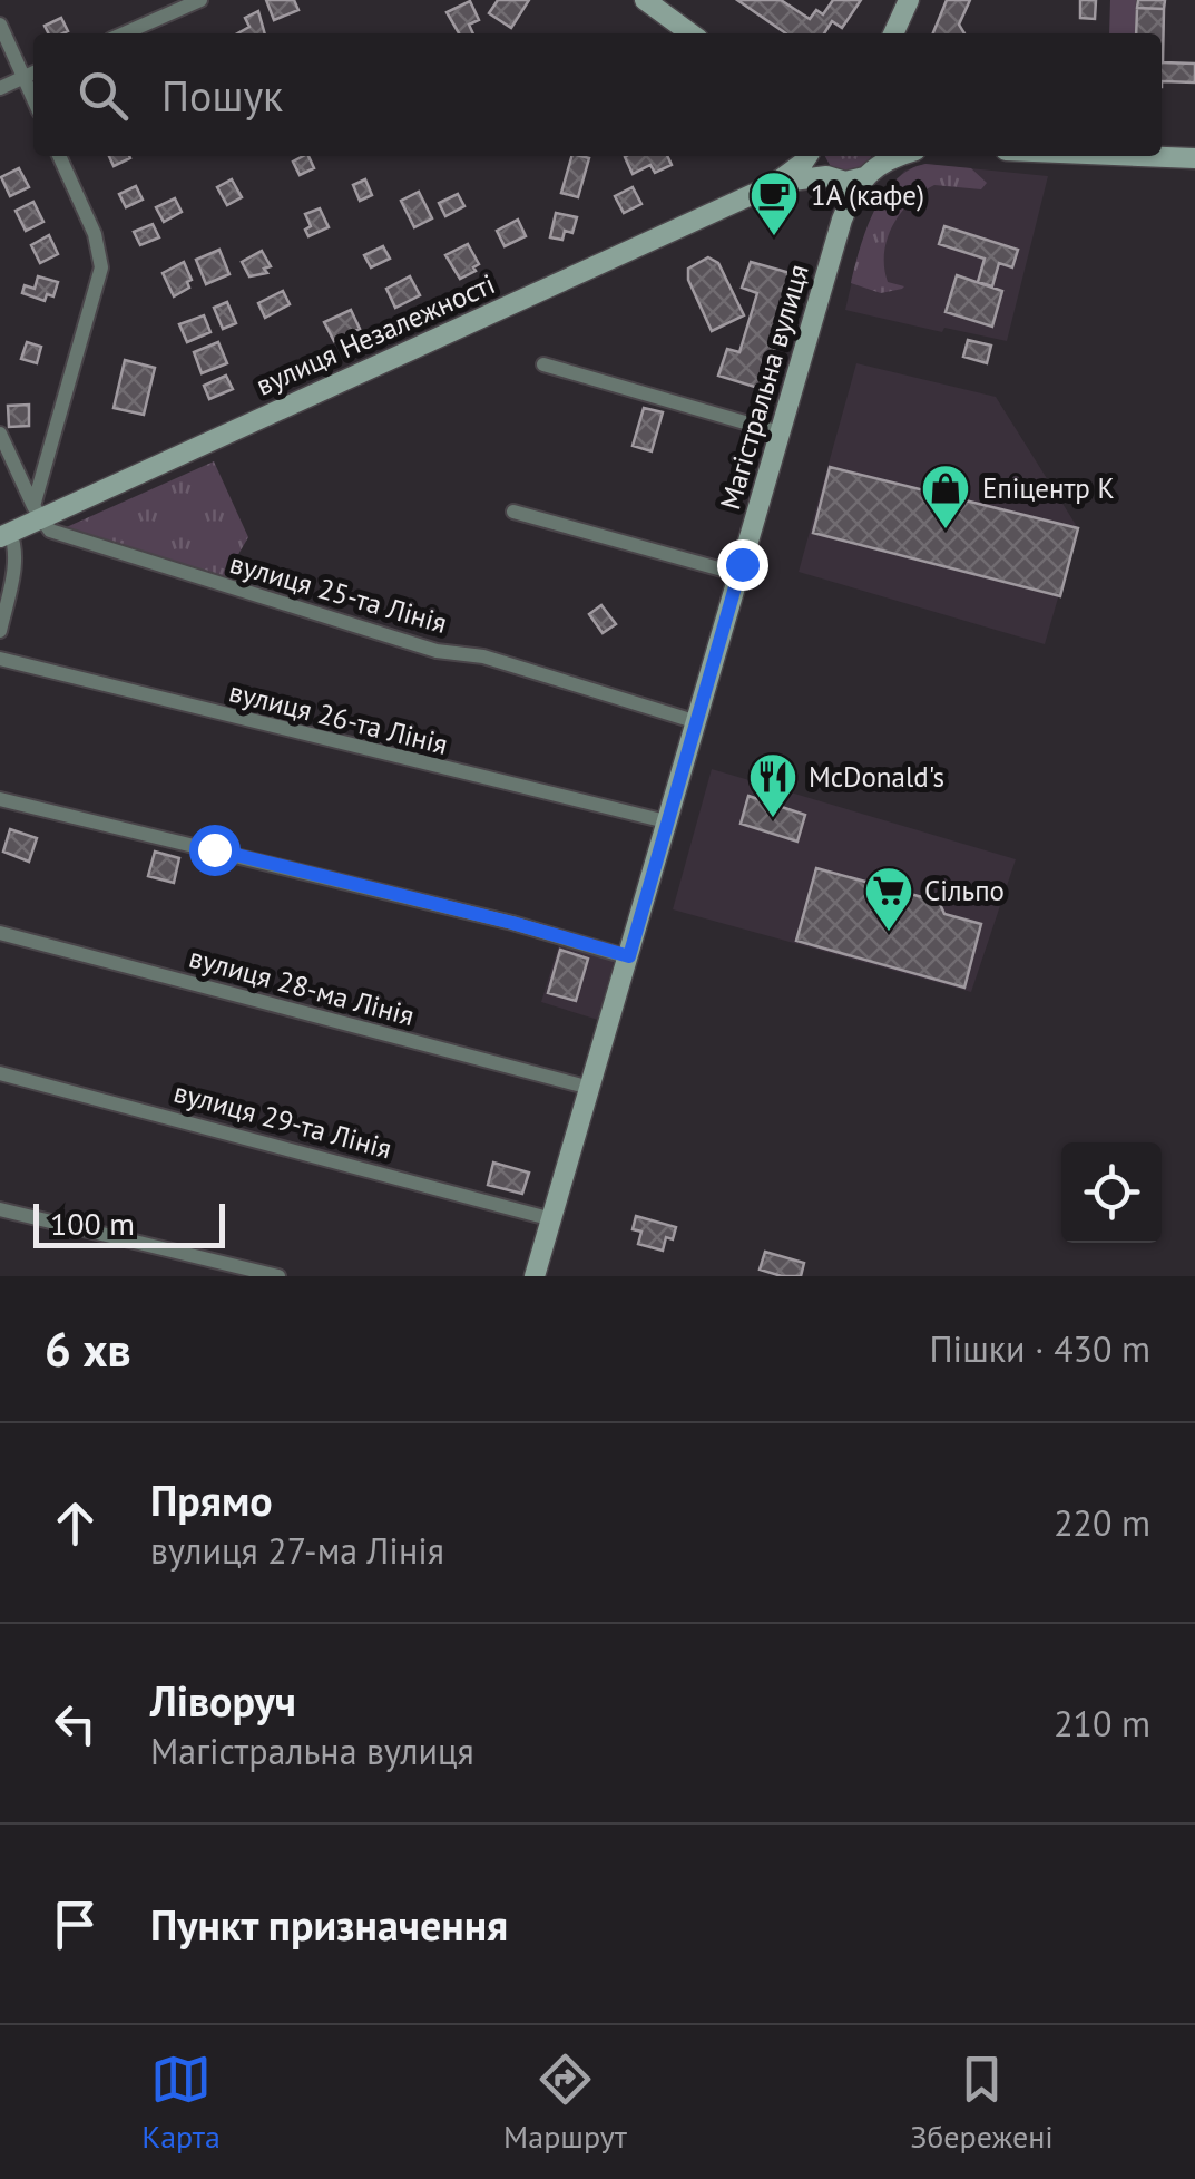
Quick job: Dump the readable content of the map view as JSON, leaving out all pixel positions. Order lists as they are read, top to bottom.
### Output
{
  "streets": {
    "main road": ["вулиця Незалежності", "Магістральна вулиця"],
    "street": [
      "вулиця 25-та Лінія",
      "вулиця 26-та Лінія",
      "вулиця 28-ма Лінія",
      "вулиця 29-та Лінія"
    ]
  },
  "crossings": [
    ["вулиця Незалежності", "вулиця 25-та Лінія"],
    ["Магістральна вулиця", "вулиця 25-та Лінія"],
    ["Магістральна вулиця", "вулиця 26-та Лінія"],
    ["Магістральна вулиця", "вулиця 28-ма Лінія"],
    ["Магістральна вулиця", "вулиця 29-та Лінія"]
  ],
  "places": {
    "cafe": ["1А (кафе)"],
    "shop": ["Епіцентр К"],
    "restaurant": ["McDonald's"],
    "supermarket": ["Сільпо"]
  },
  "scale_bar": "100 m",
  "page": {
    "search": "Пошук",
    "scale": "100 m",
    "heading": ["6 хв", "Пішки · 430 m"],
    "list": [
      ["Прямо", "вулиця 27-ма Лінія", "220 m"],
      ["Ліворуч", "Магістральна вулиця", "210 m"],
      "Пункт призначення"
    ],
    "nav": ["Карта", "Маршрут", "Збережені"]
  }
}
